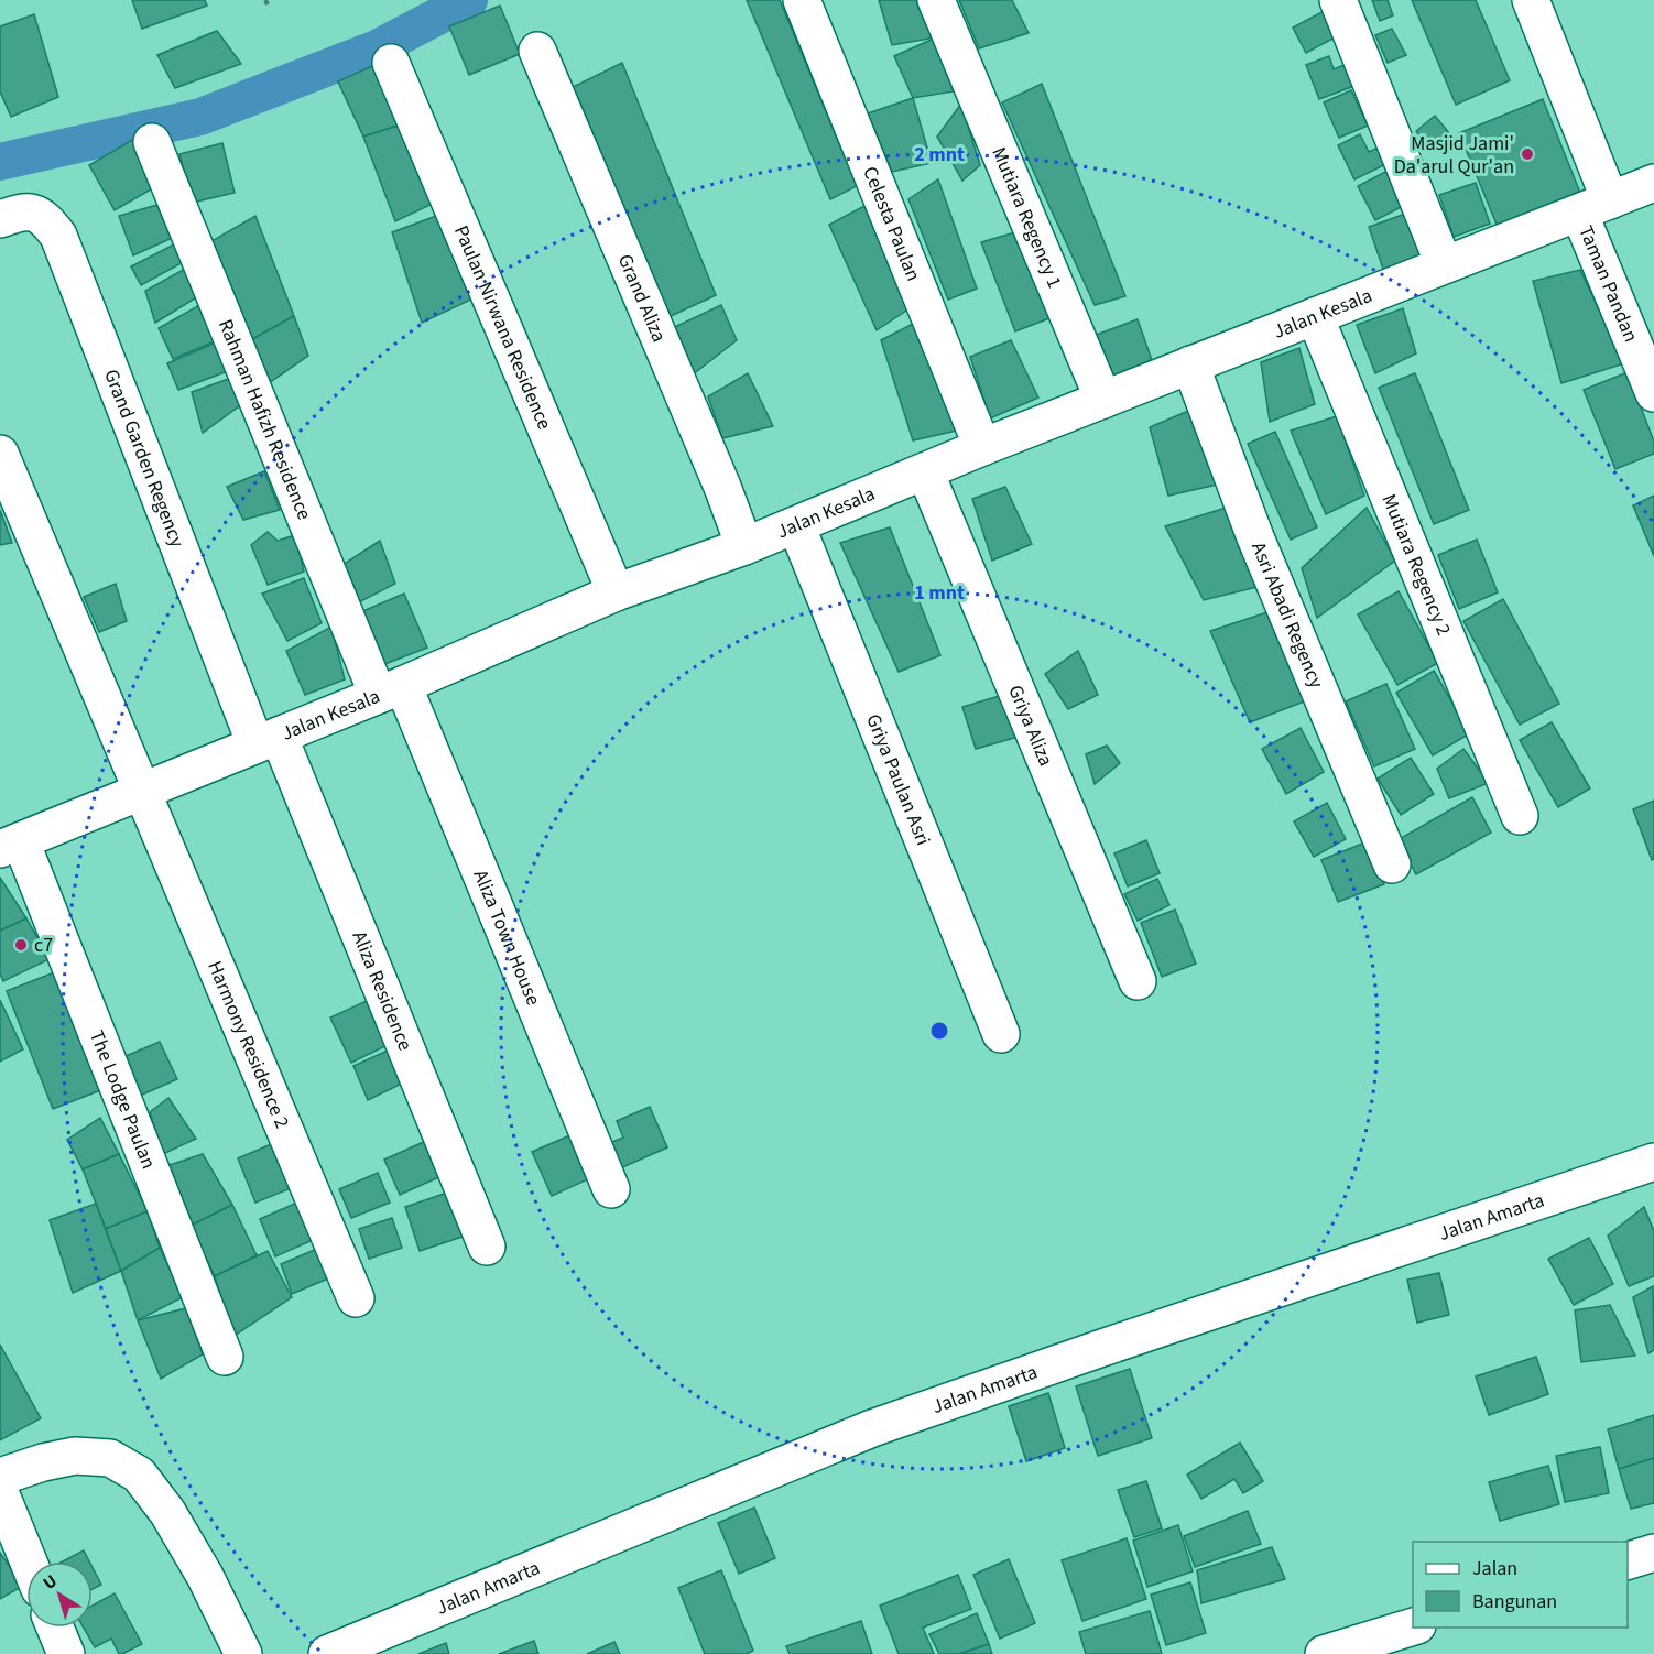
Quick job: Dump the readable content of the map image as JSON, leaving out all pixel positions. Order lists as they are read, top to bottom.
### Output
{
  "streets": {
    "street": [
      "Mutiara Regency 1",
      "Celesta Paulan",
      "Taman Pandan",
      "Grand Aliza",
      "Jalan Kesala",
      "Paulan Nirwana Residence",
      "Rahman Hafizh Residence",
      "Grand Garden Regency",
      "Mutiara Regency 2",
      "Asri Abadi Regency",
      "Griya Aliza",
      "Griya Paulan Asri",
      "Aliza Town House",
      "Aliza Residence",
      "Harmony Residence 2",
      "The Lodge Paulan",
      "Jalan Amarta"
    ]
  },
  "crossings": [
    ["Mutiara Regency 1", "Jalan Kesala"],
    ["Celesta Paulan", "Jalan Kesala"],
    ["Taman Pandan", "Jalan Kesala"],
    ["Grand Aliza", "Jalan Kesala"],
    ["Jalan Kesala", "Paulan Nirwana Residence"],
    ["Jalan Kesala", "Rahman Hafizh Residence"],
    ["Jalan Kesala", "Grand Garden Regency"],
    ["Jalan Kesala", "Mutiara Regency 2"],
    ["Jalan Kesala", "Asri Abadi Regency"],
    ["Jalan Kesala", "Griya Aliza"],
    ["Jalan Kesala", "Griya Paulan Asri"],
    ["Jalan Kesala", "Aliza Town House"],
    ["Jalan Kesala", "Aliza Residence"],
    ["Jalan Kesala", "Harmony Residence 2"],
    ["Jalan Kesala", "The Lodge Paulan"],
    ["Rahman Hafizh Residence", "Aliza Town House"],
    ["Grand Garden Regency", "Aliza Residence"]
  ],
  "places": ["Masjid Jami' Da'arul Qur'an", "c7"],
  "legend": ["Jalan", "Bangunan"],
  "north": "top left",
  "rings": ["2 mnt", "1 mnt"]
}
